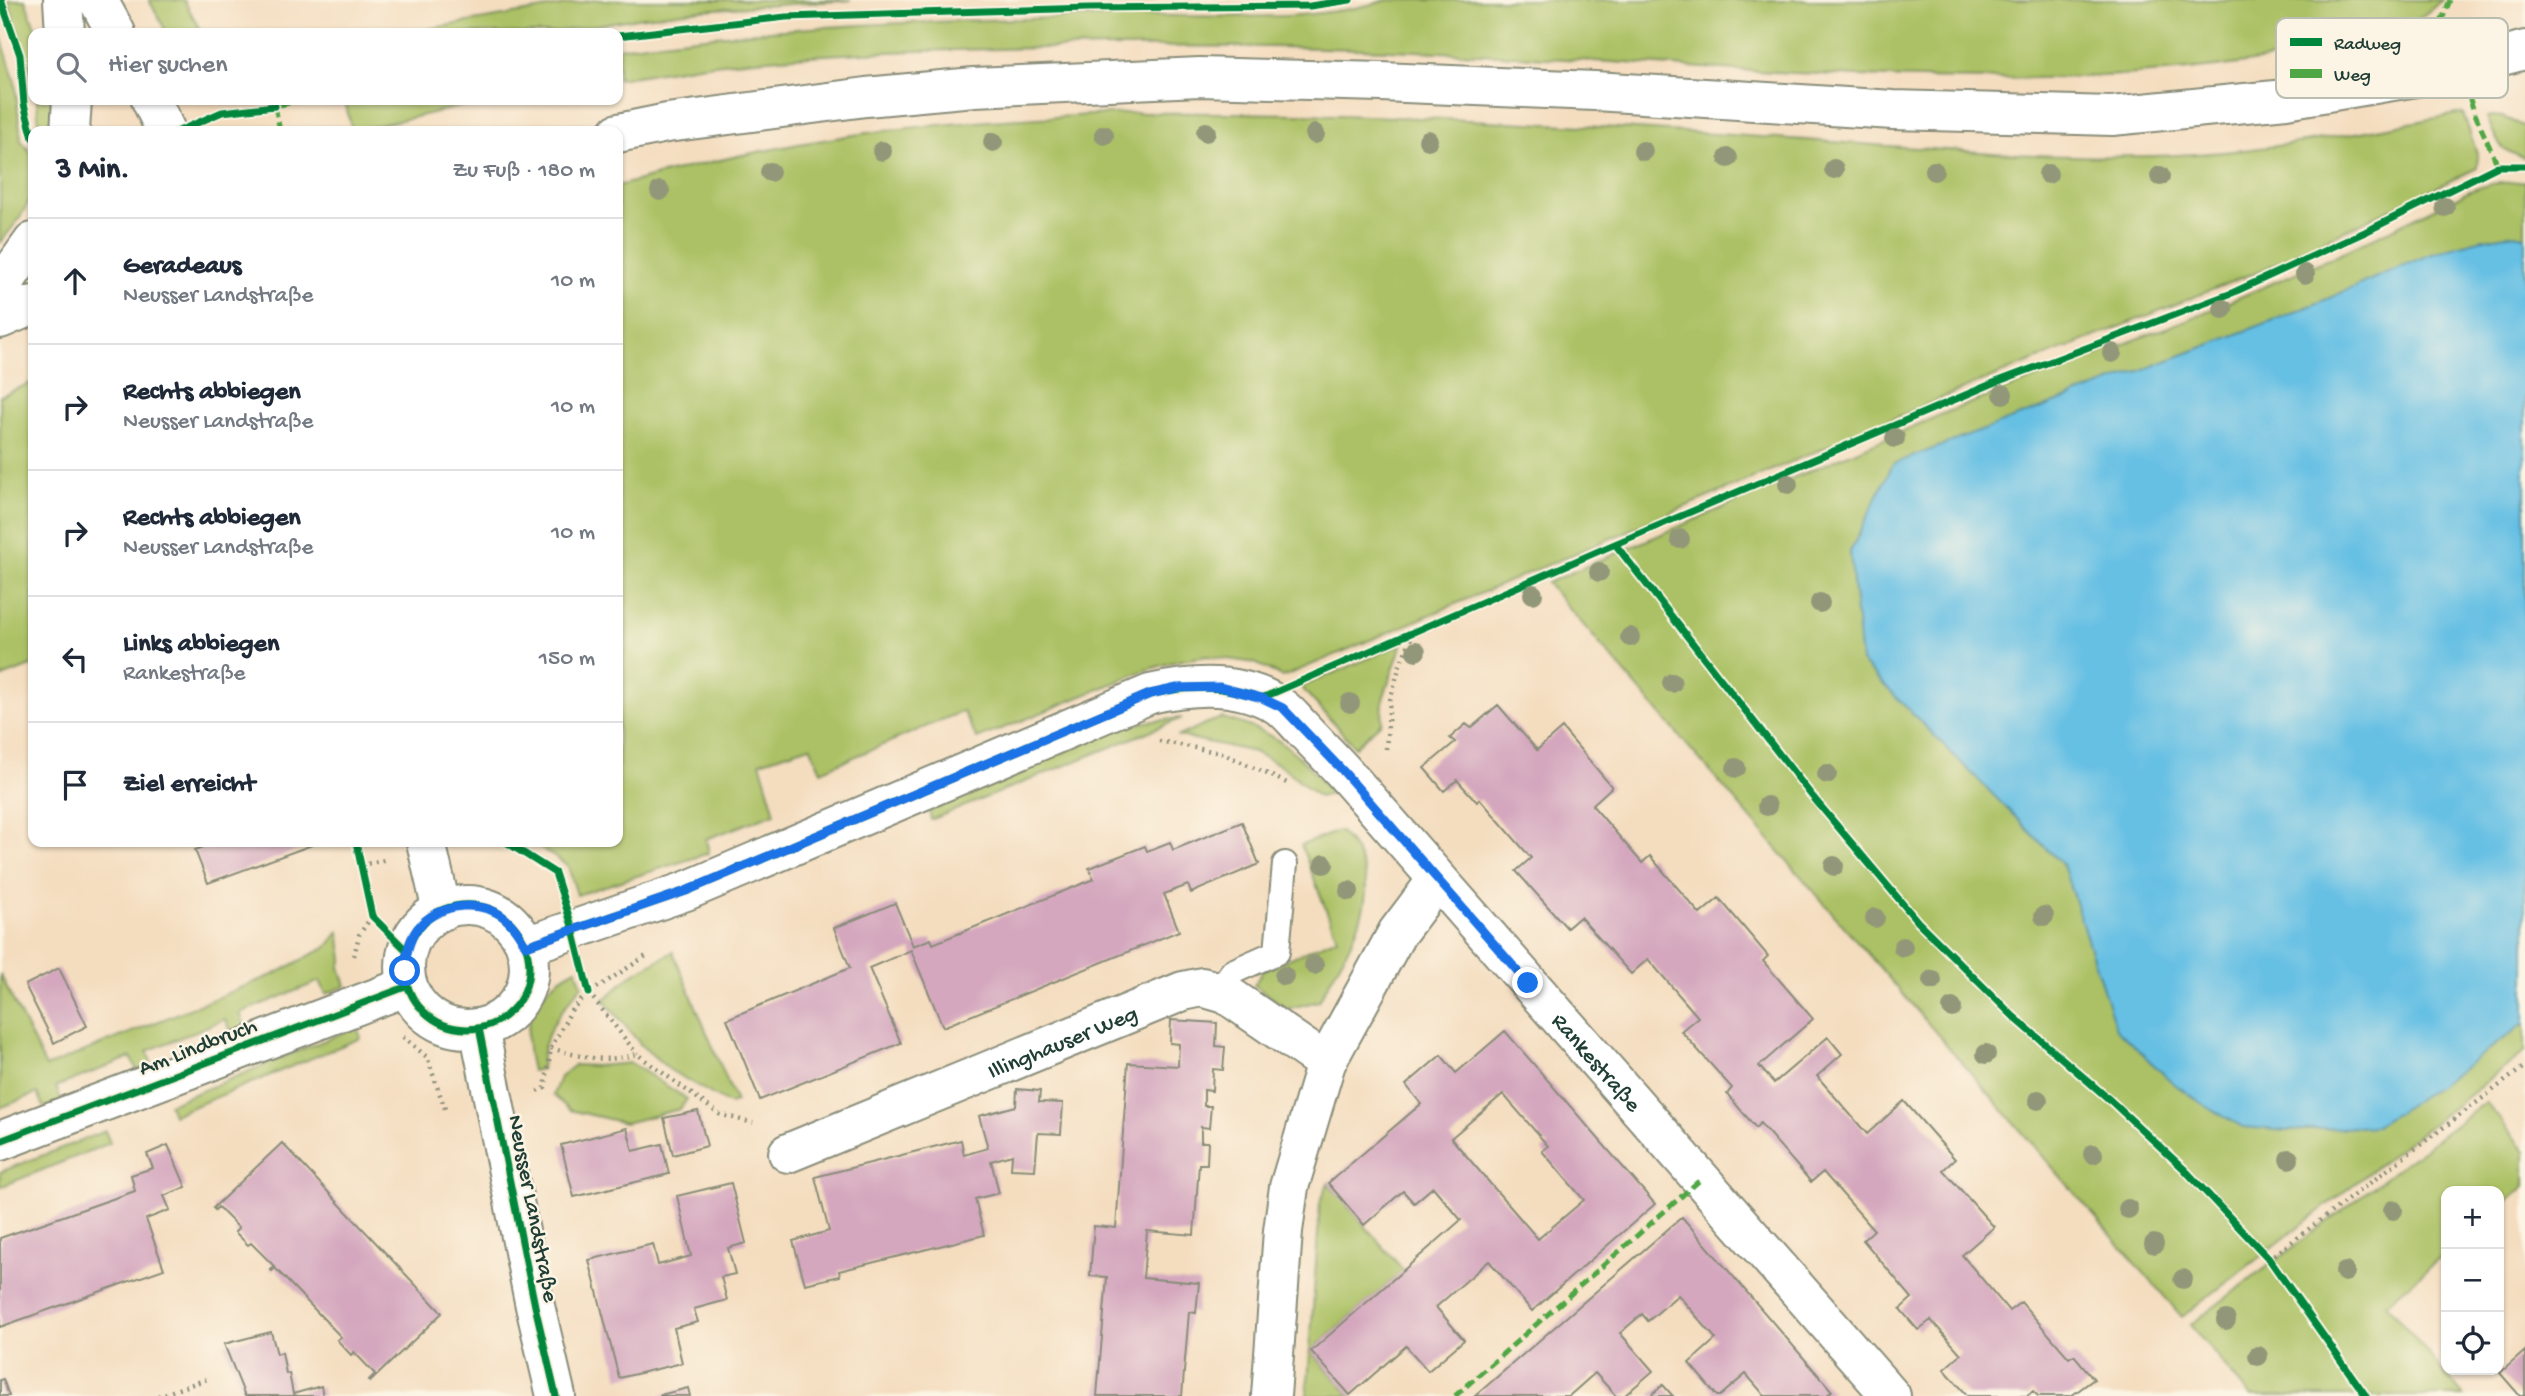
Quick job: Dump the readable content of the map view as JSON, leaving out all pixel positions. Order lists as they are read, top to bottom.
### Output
{
  "streets": {
    "street": [
      "Illinghauser Weg",
      "Am Lindbruch",
      "Rankestraße",
      "Neusser Landstraße"
    ]
  },
  "crossings": [
    ["Am Lindbruch", "Rankestraße"],
    ["Am Lindbruch", "Neusser Landstraße"],
    ["Rankestraße", "Neusser Landstraße"]
  ],
  "legend": ["Radweg", "Weg"],
  "page": {
    "search": "Hier suchen",
    "heading": ["3 Min.", "Zu Fuß · 180 m"],
    "list": [
      ["Geradeaus", "Neusser Landstraße", "10 m"],
      ["Rechts abbiegen", "Neusser Landstraße", "10 m"],
      ["Rechts abbiegen", "Neusser Landstraße", "10 m"],
      ["Links abbiegen", "Rankestraße", "150 m"],
      "Ziel erreicht"
    ],
    "map_buttons": ["+", "−"]
  }
}
